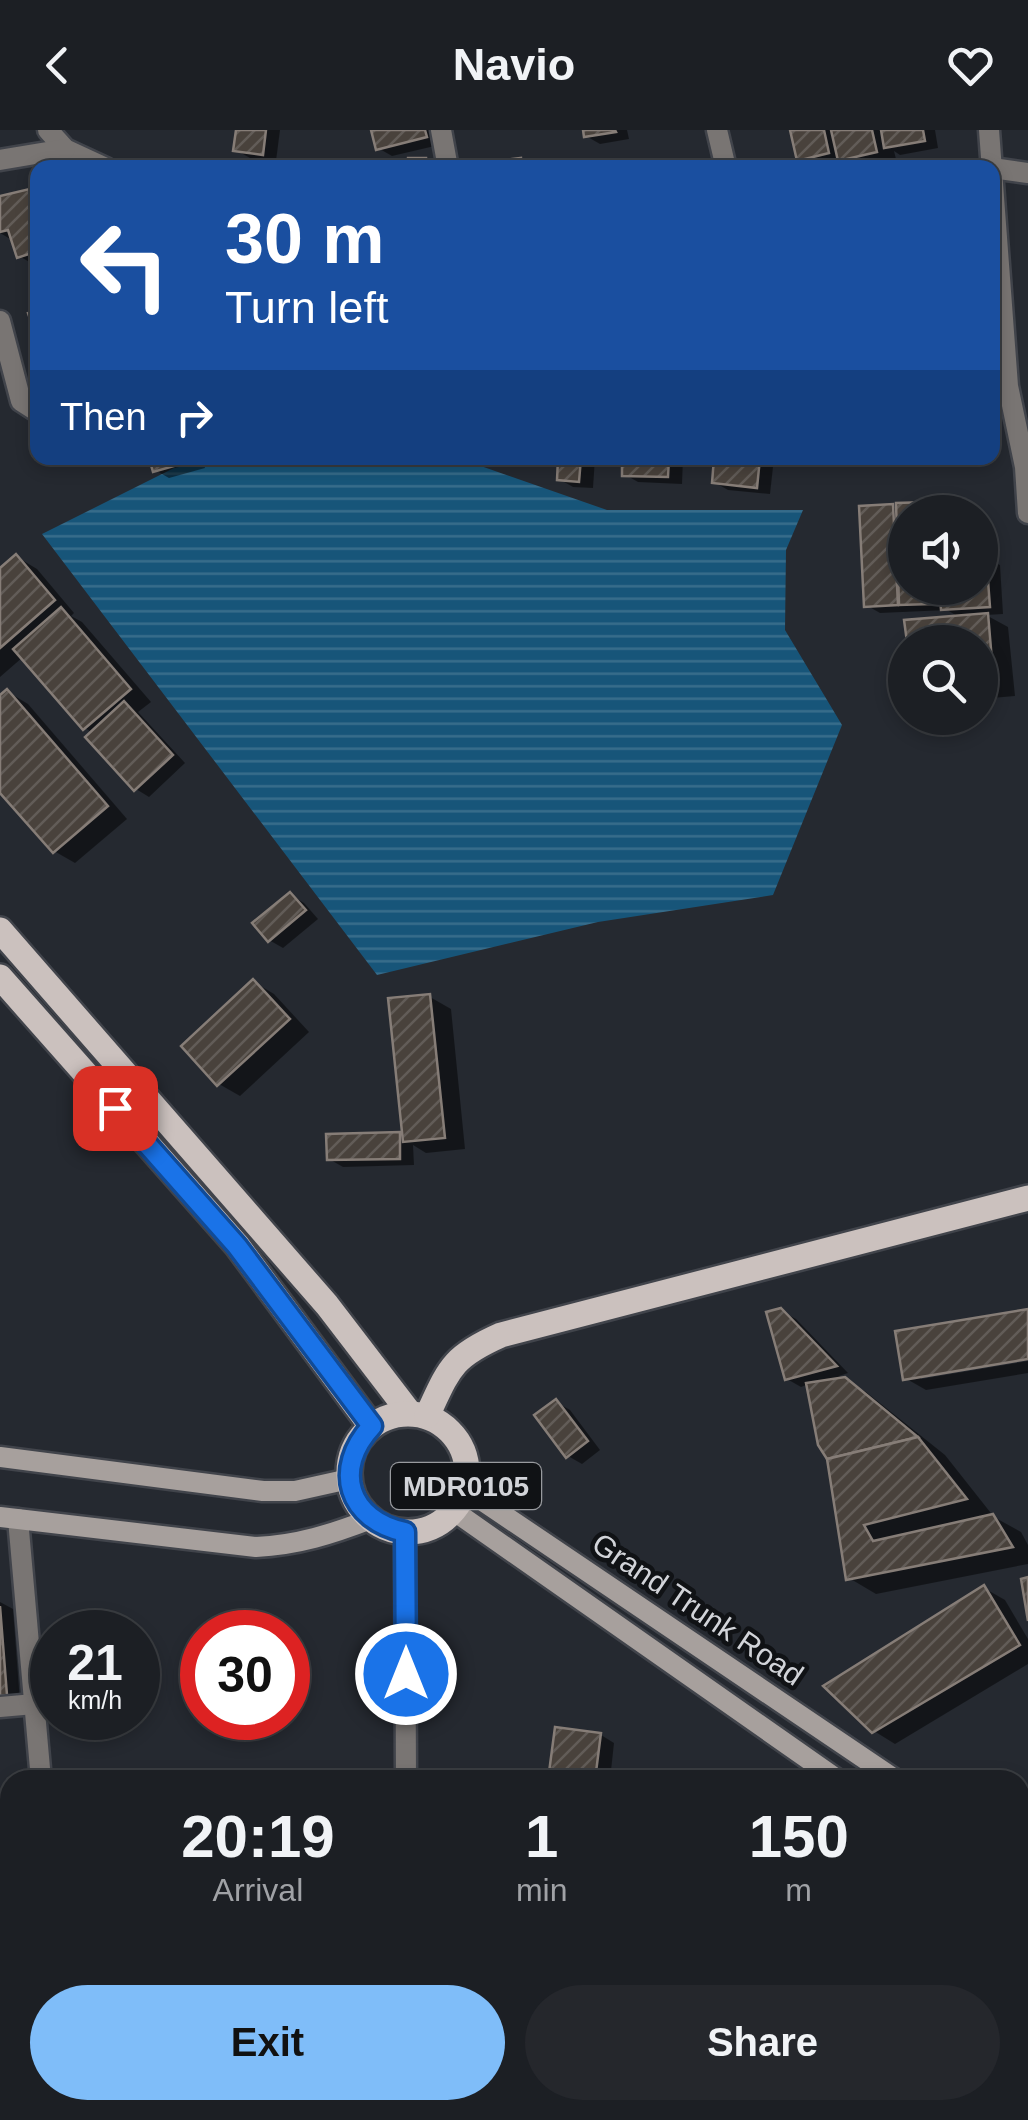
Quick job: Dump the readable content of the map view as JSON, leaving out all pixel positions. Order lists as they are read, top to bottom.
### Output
{
  "streets": {
    "main road": ["MDR0105", "Grand Trunk Road"]
  },
  "crossings": [
    ["MDR0105", "Grand Trunk Road"]
  ],
  "page": {
    "header": "Navio",
    "turn": ["30 m", "Turn left"],
    "then": "Then",
    "speed": "21 km/h",
    "limit": "30",
    "eta": [
      "20:19",
      "Arrival",
      "1",
      "min",
      "150",
      "m"
    ],
    "buttons": ["Exit", "Share"]
  }
}
